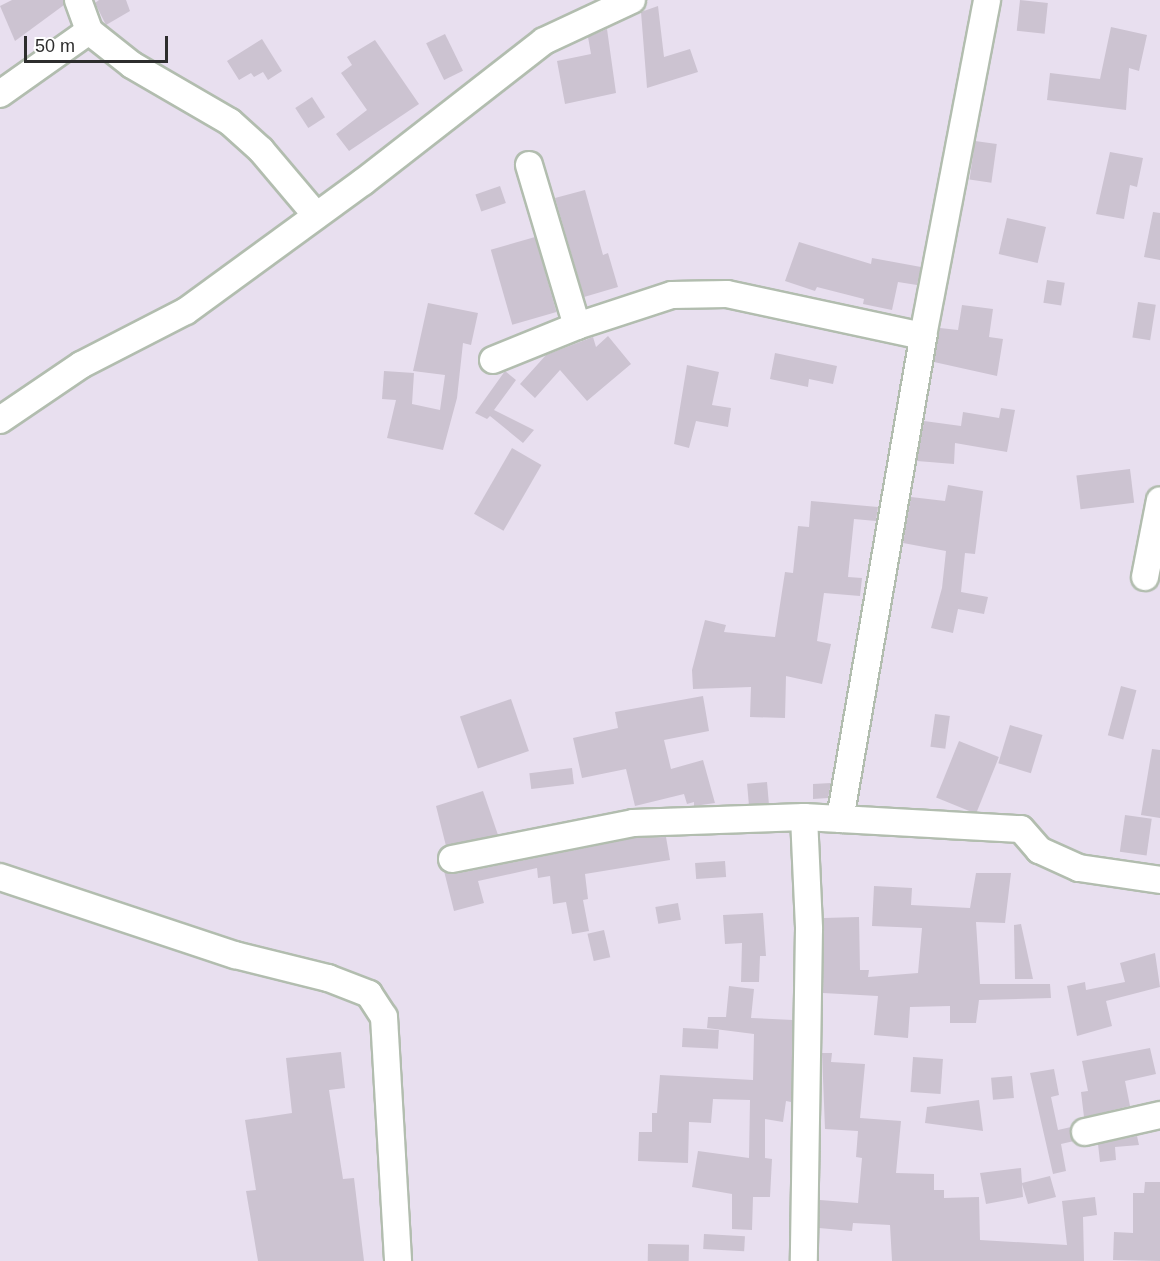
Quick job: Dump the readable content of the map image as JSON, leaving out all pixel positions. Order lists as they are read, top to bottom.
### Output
{
  "scale_bar": "50 m"
}
